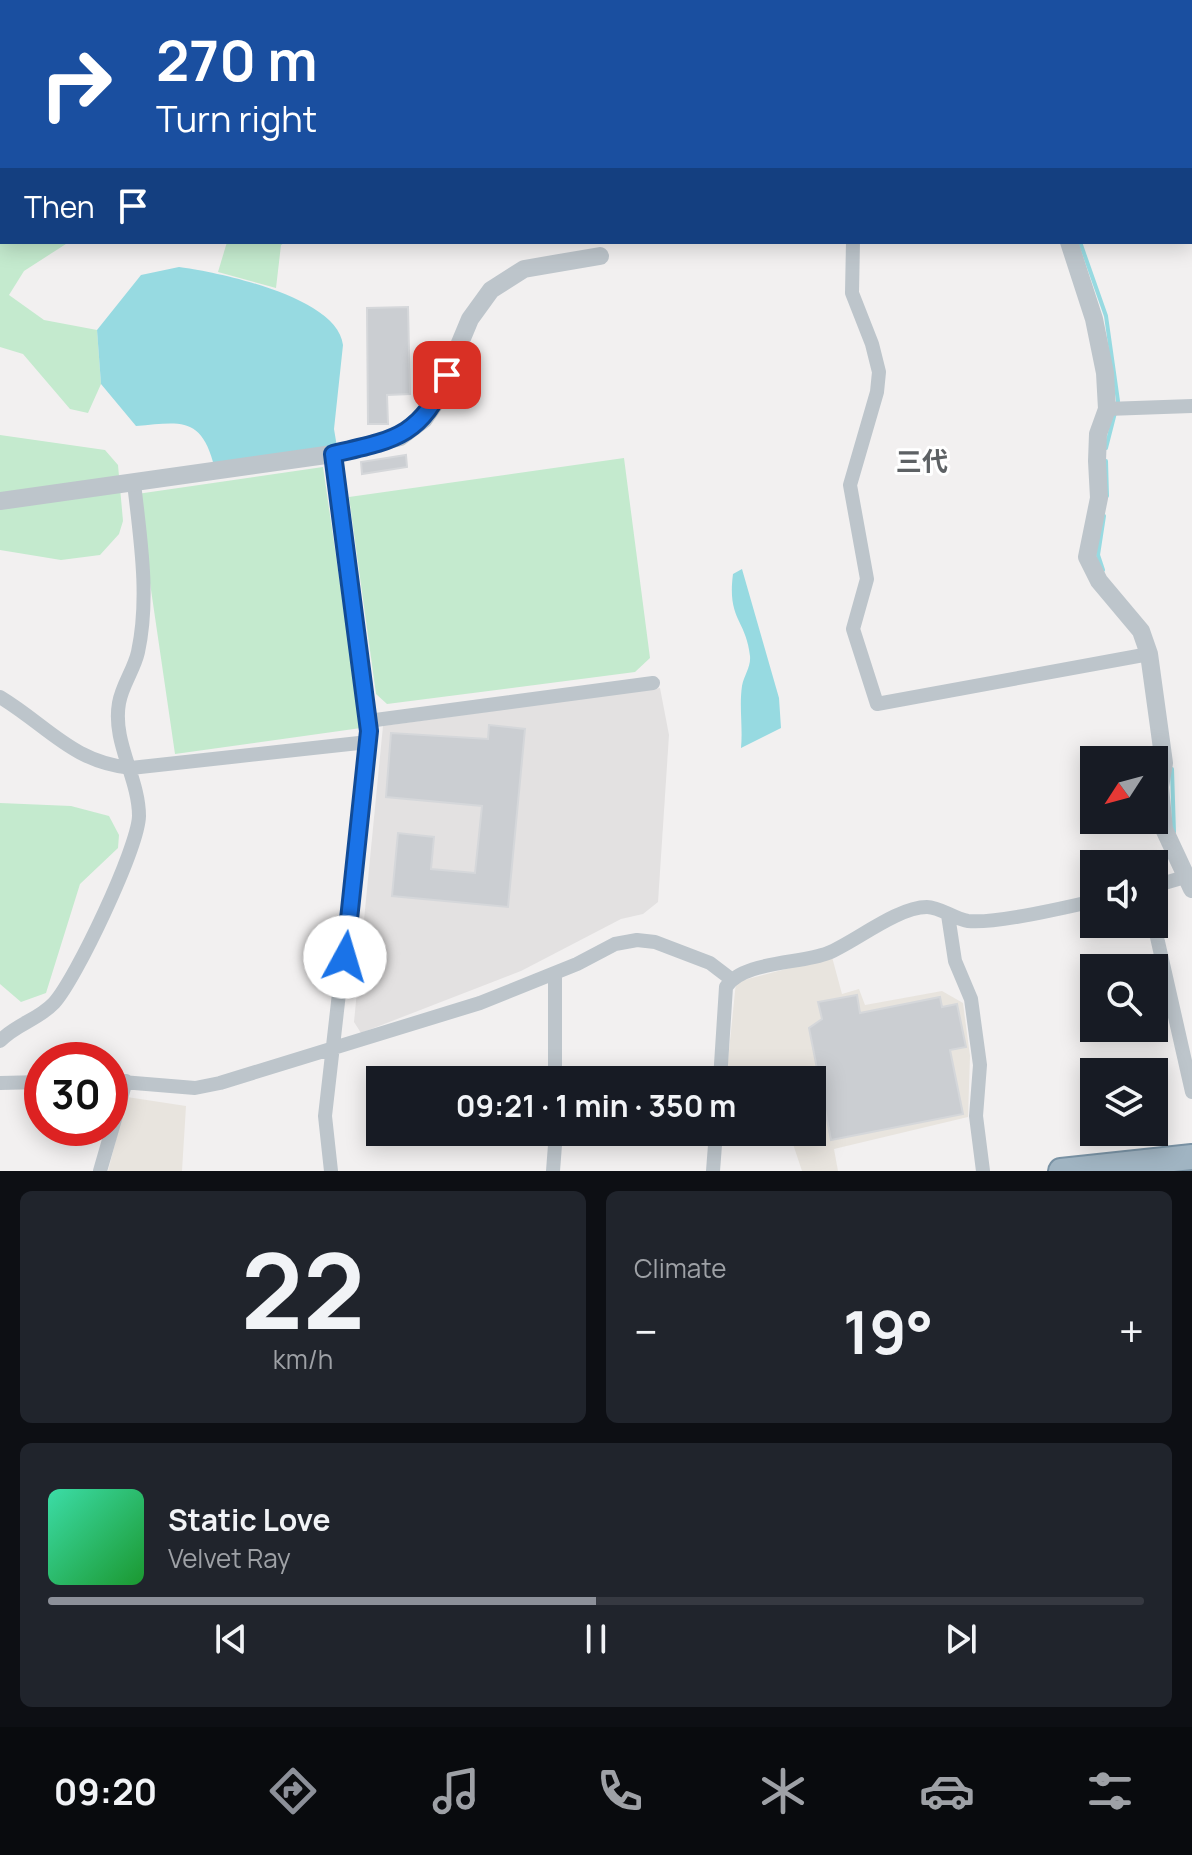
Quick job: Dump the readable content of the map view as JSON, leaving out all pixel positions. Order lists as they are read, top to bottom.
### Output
{
  "districts": ["三代"],
  "north": "bottom left",
  "page": {
    "turn": ["270 m", "Turn right"],
    "then": "Then",
    "limit": "30",
    "trip": "09:21 · 1 min · 350 m",
    "tile": [
      ["22", "km/h"],
      "Climate"
    ],
    "heat": ["−", "19°", "+"],
    "song": ["Static Love", "Velvet Ray"],
    "tabs": "09:20"
  }
}
